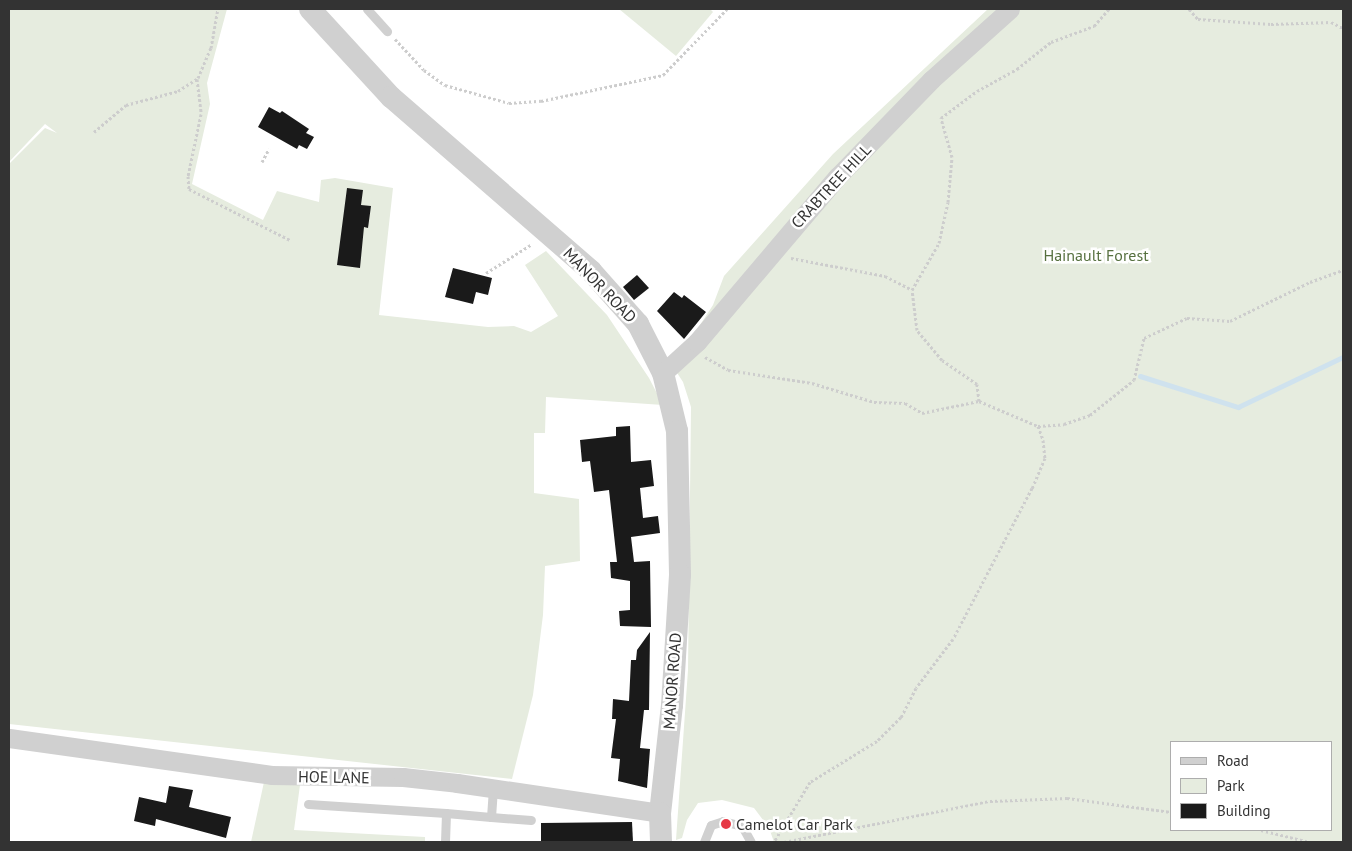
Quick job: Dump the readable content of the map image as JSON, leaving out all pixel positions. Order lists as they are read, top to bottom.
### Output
{
  "streets": {
    "street": ["CRABTREE HILL", "MANOR ROAD", "HOE LANE"]
  },
  "crossings": [
    ["CRABTREE HILL", "MANOR ROAD"],
    ["MANOR ROAD", "HOE LANE"]
  ],
  "parks": ["Hainault Forest"],
  "places": ["Camelot Car Park"],
  "legend": ["Road", "Park", "Building"]
}
